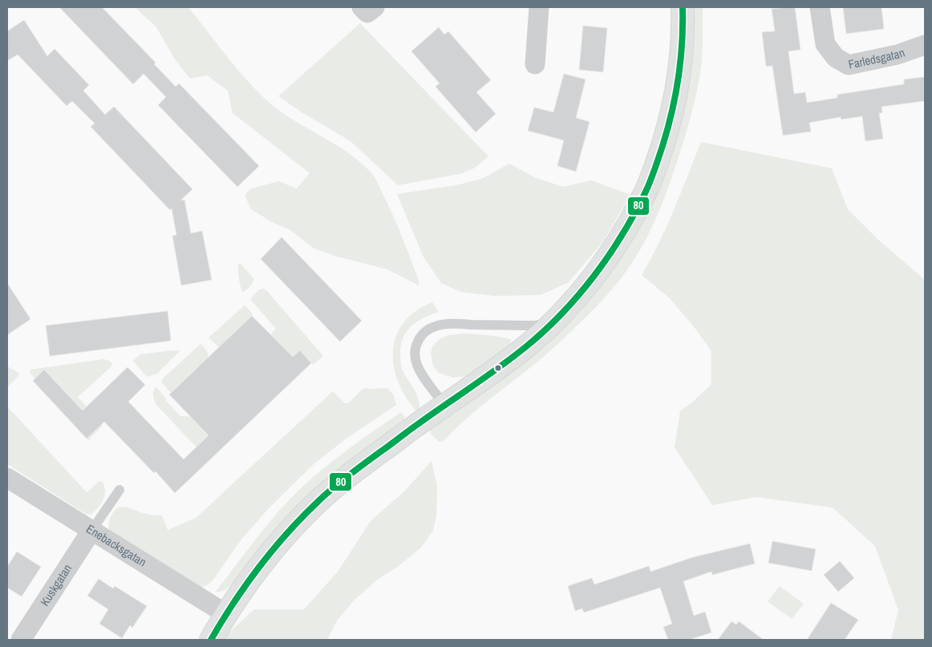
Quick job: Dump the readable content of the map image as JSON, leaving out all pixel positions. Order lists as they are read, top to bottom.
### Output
{
  "streets": {
    "street": ["Farledsgatan", "Enebacksgatan", "Kuskgatan"]
  },
  "crossings": [
    ["Enebacksgatan", "Kuskgatan"]
  ],
  "lines": ["transit line 80"]
}
